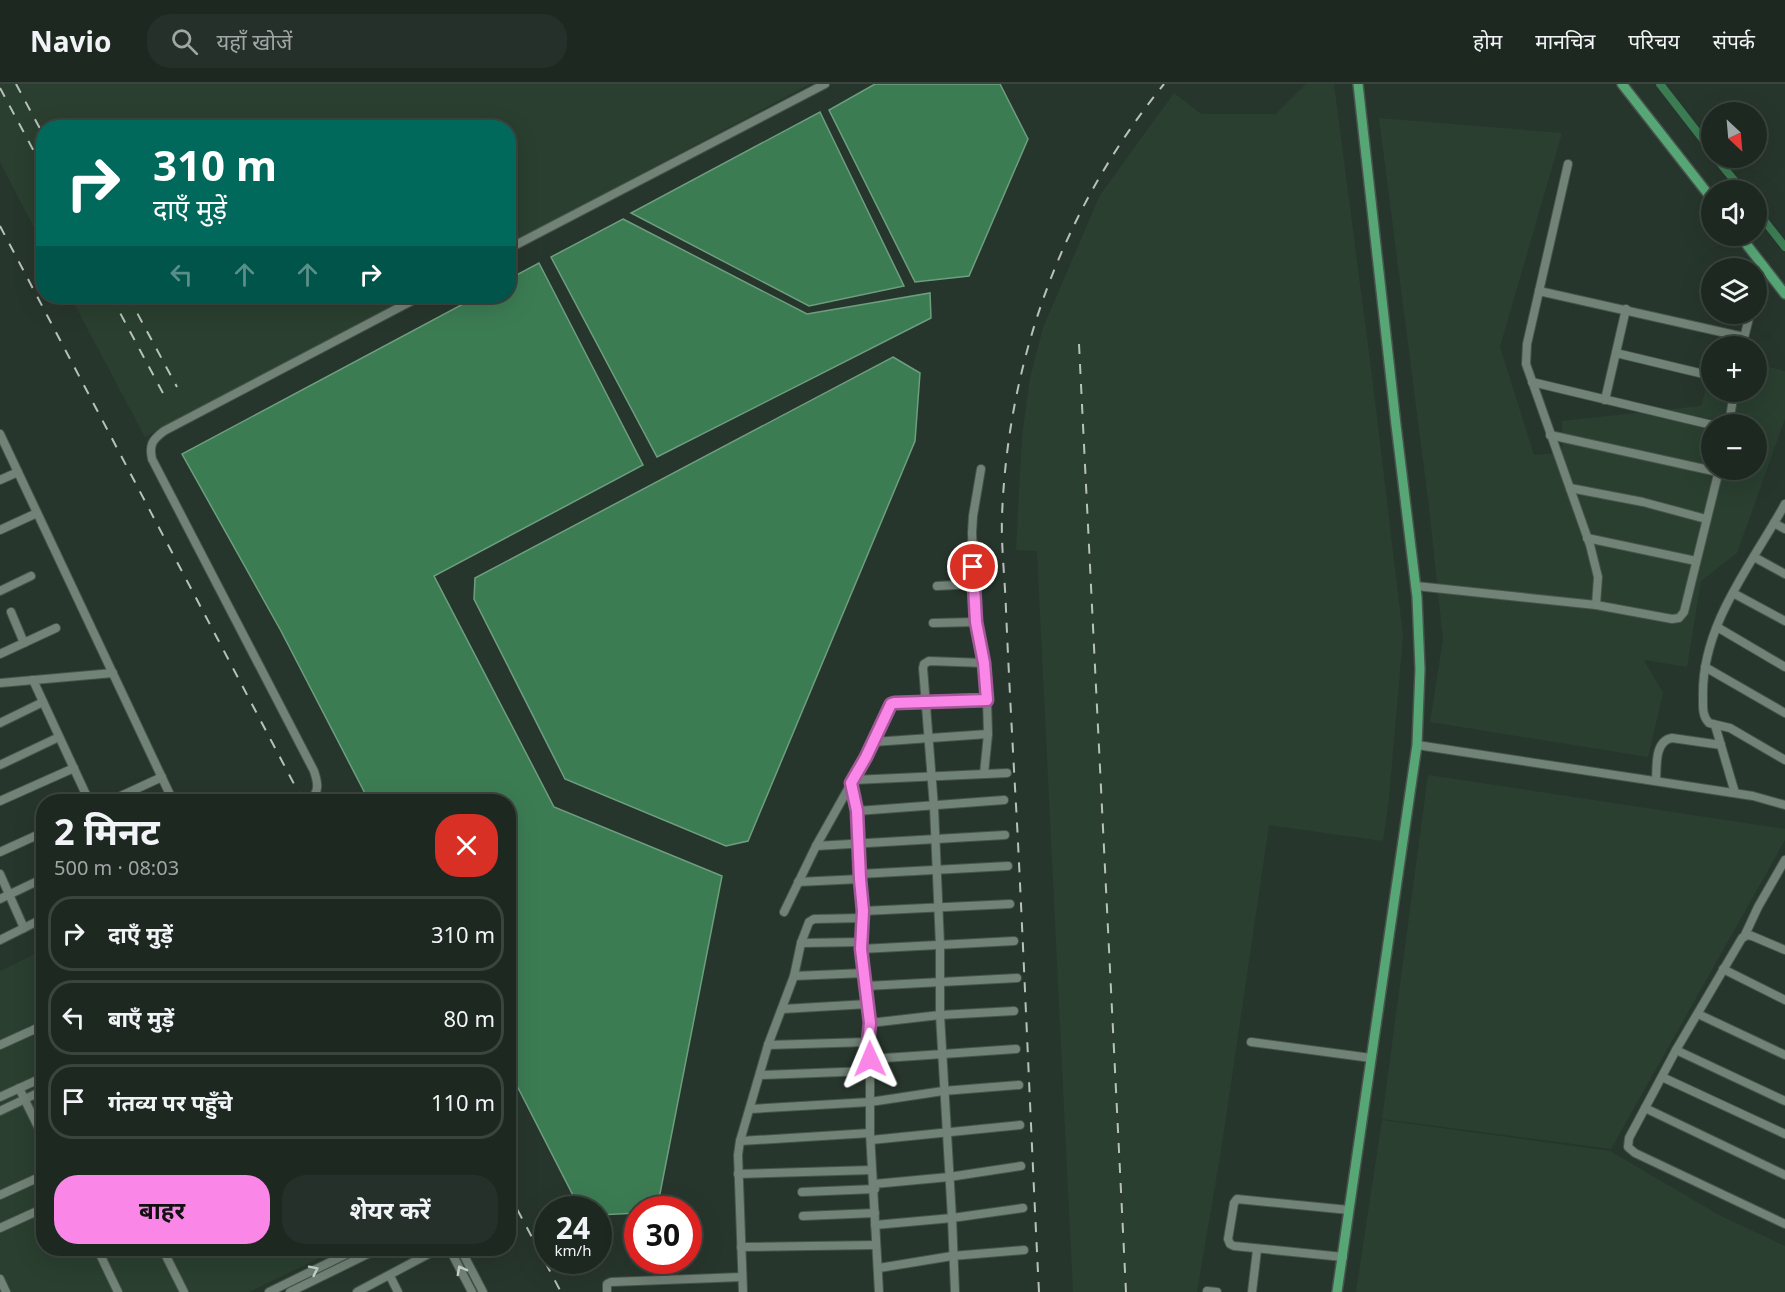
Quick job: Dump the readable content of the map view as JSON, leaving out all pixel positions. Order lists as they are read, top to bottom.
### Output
{
  "north": "bottom right",
  "page": {
    "header": "Navio",
    "search": "यहाँ खोजें",
    "nav": [
      "होम",
      "मानचित्र",
      "परिचय",
      "संपर्क"
    ],
    "map_buttons": ["+", "−"],
    "turn": ["310 m", "दाएँ मुड़ें"],
    "heading": ["2 मिनट", "500 m · 08:03"],
    "list": [
      {
        "name": "दाएँ मुड़ें",
        "value": "310 m"
      },
      {
        "name": "बाएँ मुड़ें",
        "value": "80 m"
      },
      {
        "name": "गंतव्य पर पहुँचे",
        "value": "110 m"
      }
    ],
    "buttons": ["बाहर", "शेयर करें"],
    "speed": "24 km/h",
    "limit": "30"
  }
}
